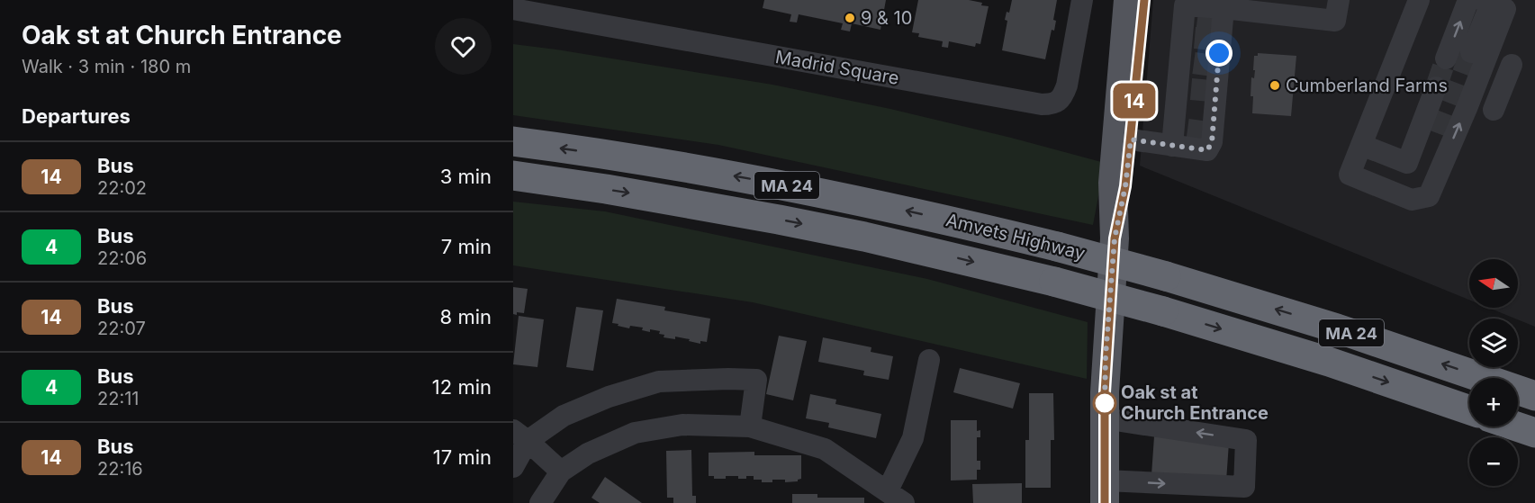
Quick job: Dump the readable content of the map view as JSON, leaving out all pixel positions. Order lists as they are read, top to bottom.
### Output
{
  "streets": {
    "highway": ["MA 24", "Amvets Highway"],
    "street": ["Madrid Square"]
  },
  "places": ["9 & 10", "Cumberland Farms", "Oak st at Church Entrance"],
  "lines": ["bus line 14"],
  "north": "left",
  "page": {
    "heading": [
      ["Oak st at Church Entrance", "Walk · 3 min · 180 m"],
      "Departures"
    ],
    "on_map": "14",
    "list": [
      {
        "mark": "14",
        "name": "Bus",
        "note": "22:02",
        "value": "3 min"
      },
      {
        "mark": "4",
        "name": "Bus",
        "note": "22:06",
        "value": "7 min"
      },
      {
        "mark": "14",
        "name": "Bus",
        "note": "22:07",
        "value": "8 min"
      },
      {
        "mark": "4",
        "name": "Bus",
        "note": "22:11",
        "value": "12 min"
      },
      {
        "mark": "14",
        "name": "Bus",
        "note": "22:16",
        "value": "17 min"
      }
    ],
    "map_buttons": ["+", "−"]
  }
}
